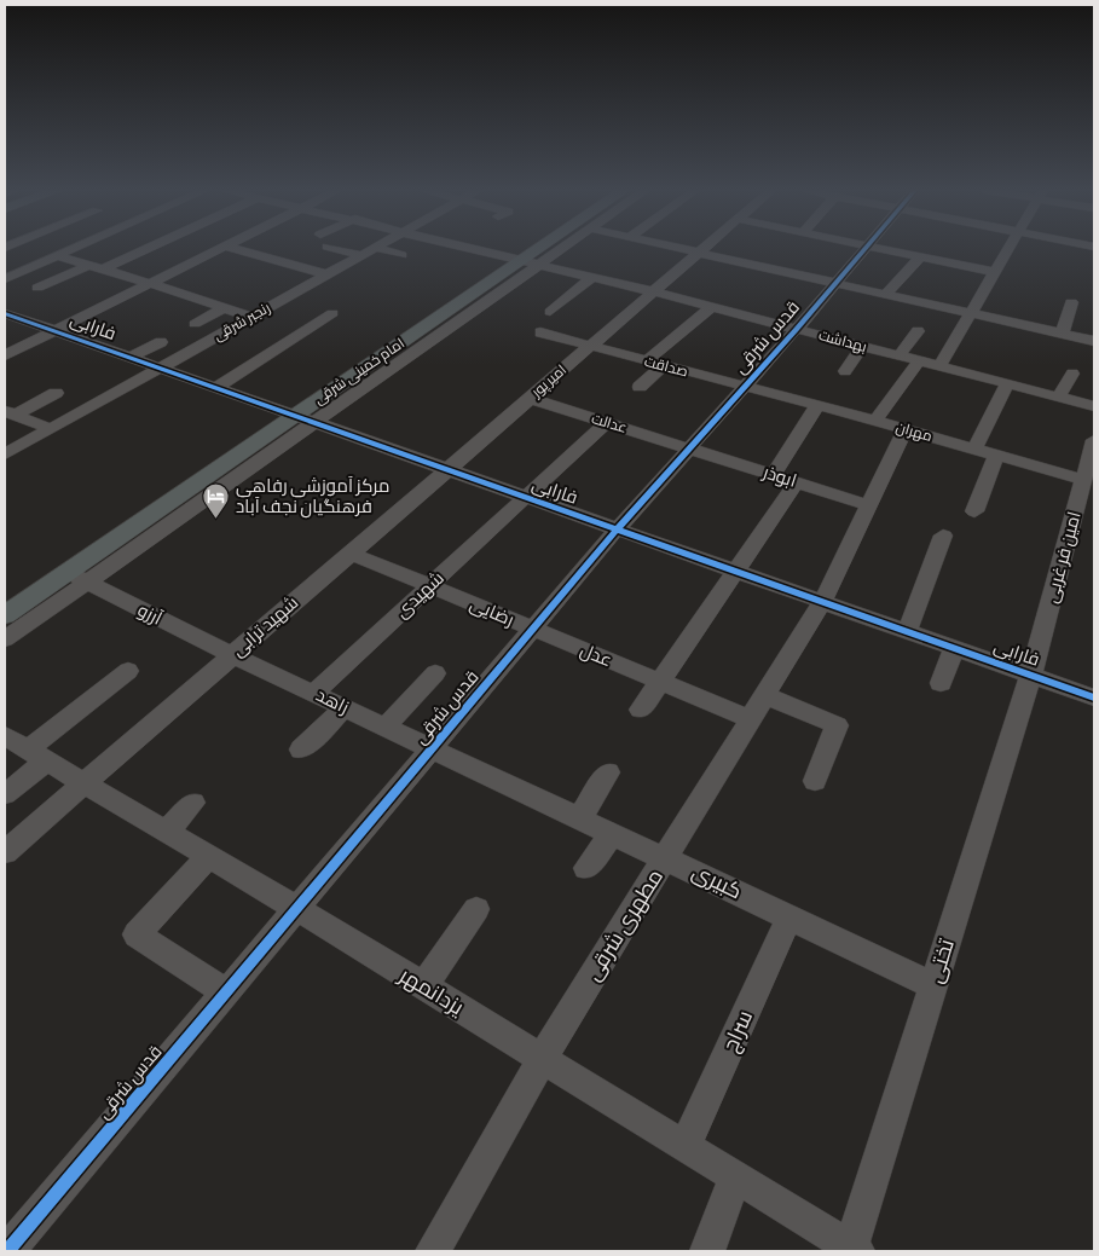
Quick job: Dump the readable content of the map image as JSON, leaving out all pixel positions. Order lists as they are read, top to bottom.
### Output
{
  "streets": {
    "main road": ["امام خمینی شرقی"],
    "street": [
      "رنجبر شرقی",
      "فارابی",
      "قدس شرقی",
      "بهداشت",
      "صداقت",
      "امیر پور",
      "عدالت",
      "مهران",
      "ابوذر",
      "امین فر غربی",
      "شهیدی",
      "رضایی",
      "آرزو",
      "شهید ترابی",
      "عدل",
      "زاهد",
      "کبیری",
      "مطهری شرقی",
      "تختی",
      "یزدانمهر",
      "سراج"
    ]
  },
  "crossings": [
    ["رنجبر شرقی", "فارابی"],
    ["فارابی", "قدس شرقی"],
    ["فارابی", "امام خمینی شرقی"],
    ["فارابی", "امیر پور"],
    ["فارابی", "امین فر غربی"],
    ["فارابی", "شهیدی"],
    ["فارابی", "شهید ترابی"],
    ["فارابی", "مطهری شرقی"],
    ["فارابی", "تختی"],
    ["قدس شرقی", "بهداشت"],
    ["قدس شرقی", "صداقت"],
    ["قدس شرقی", "عدالت"],
    ["قدس شرقی", "مهران"],
    ["قدس شرقی", "ابوذر"],
    ["قدس شرقی", "رضایی"],
    ["قدس شرقی", "عدل"],
    ["قدس شرقی", "زاهد"],
    ["قدس شرقی", "کبیری"],
    ["قدس شرقی", "یزدانمهر"],
    ["بهداشت", "امام خمینی شرقی"],
    ["بهداشت", "امیر پور"],
    ["صداقت", "امیر پور"],
    ["صداقت", "مهران"],
    ["امام خمینی شرقی", "آرزو"],
    ["امیر پور", "عدالت"],
    ["امیر پور", "شهید ترابی"],
    ["عدالت", "ابوذر"],
    ["عدالت", "شهیدی"],
    ["مهران", "امین فر غربی"],
    ["امین فر غربی", "تختی"],
    ["شهیدی", "رضایی"],
    ["شهیدی", "زاهد"],
    ["رضایی", "شهید ترابی"],
    ["رضایی", "عدل"],
    ["آرزو", "شهید ترابی"],
    ["آرزو", "زاهد"],
    ["شهید ترابی", "زاهد"],
    ["شهید ترابی", "یزدانمهر"],
    ["عدل", "مطهری شرقی"],
    ["زاهد", "کبیری"],
    ["کبیری", "مطهری شرقی"],
    ["کبیری", "تختی"],
    ["کبیری", "سراج"],
    ["مطهری شرقی", "یزدانمهر"],
    ["تختی", "یزدانمهر"],
    ["یزدانمهر", "سراج"]
  ],
  "places": {
    "hotel": ["مرکز آموزشی رفاهی فرهنگیان نجف آباد"]
  }
}
